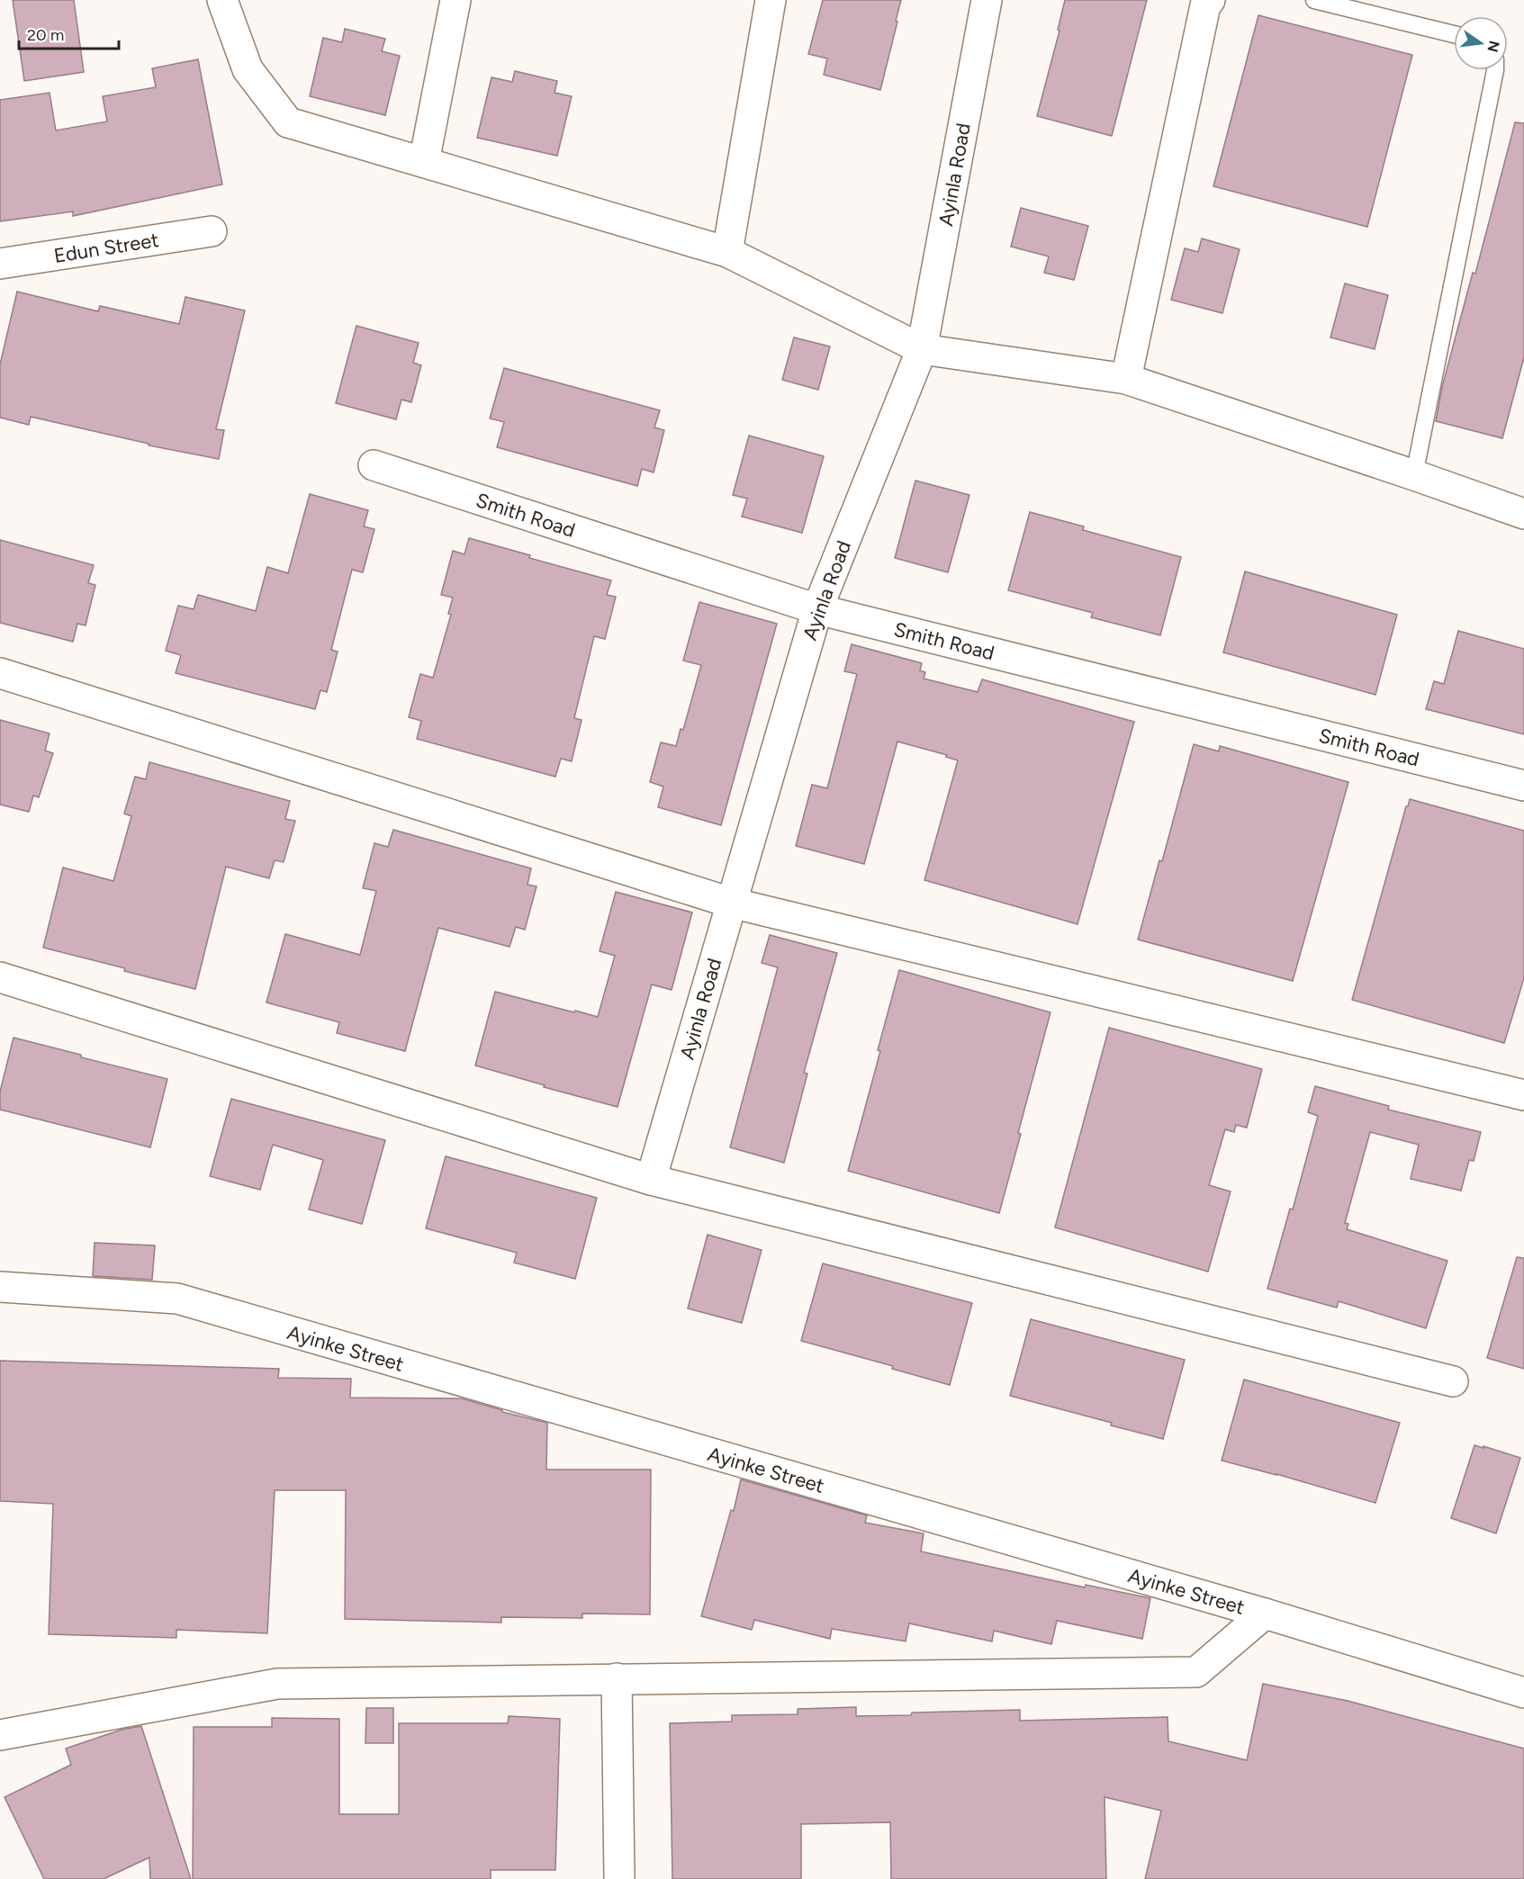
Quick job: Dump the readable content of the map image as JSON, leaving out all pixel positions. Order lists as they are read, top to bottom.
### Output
{
  "streets": {
    "street": [
      "Ayinla Road",
      "Edun Street",
      "Smith Road",
      "Ayinke Street"
    ]
  },
  "crossings": [
    ["Ayinla Road", "Smith Road"]
  ],
  "scale_bar": "20 m",
  "north": "right"
}
